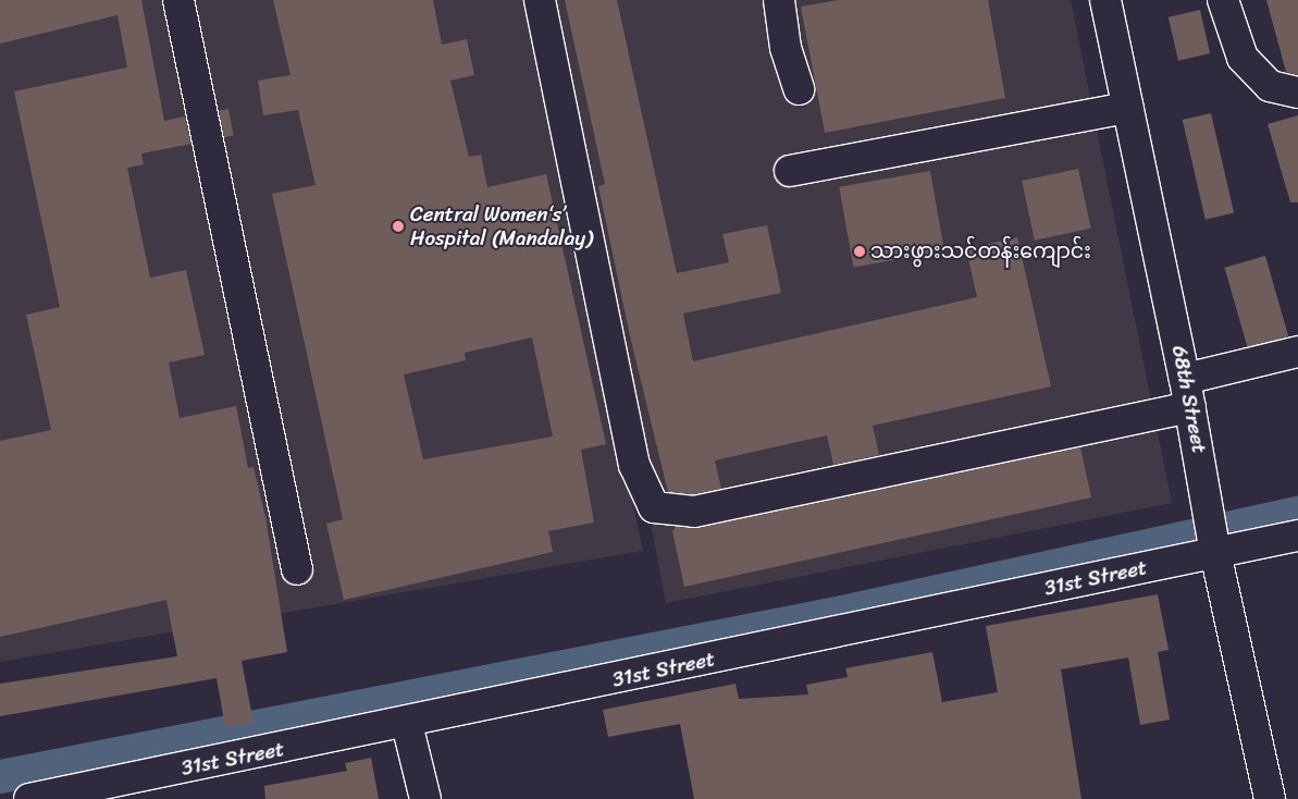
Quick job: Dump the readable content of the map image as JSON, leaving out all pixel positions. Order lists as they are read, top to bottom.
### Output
{
  "streets": {
    "street": ["68th Street", "31st Street"]
  },
  "crossings": [
    ["68th Street", "31st Street"]
  ],
  "places": ["Central Women‘s’ Hospital (Mandalay)", "သားဖွားသင်တန်းကျောင်း"]
}
